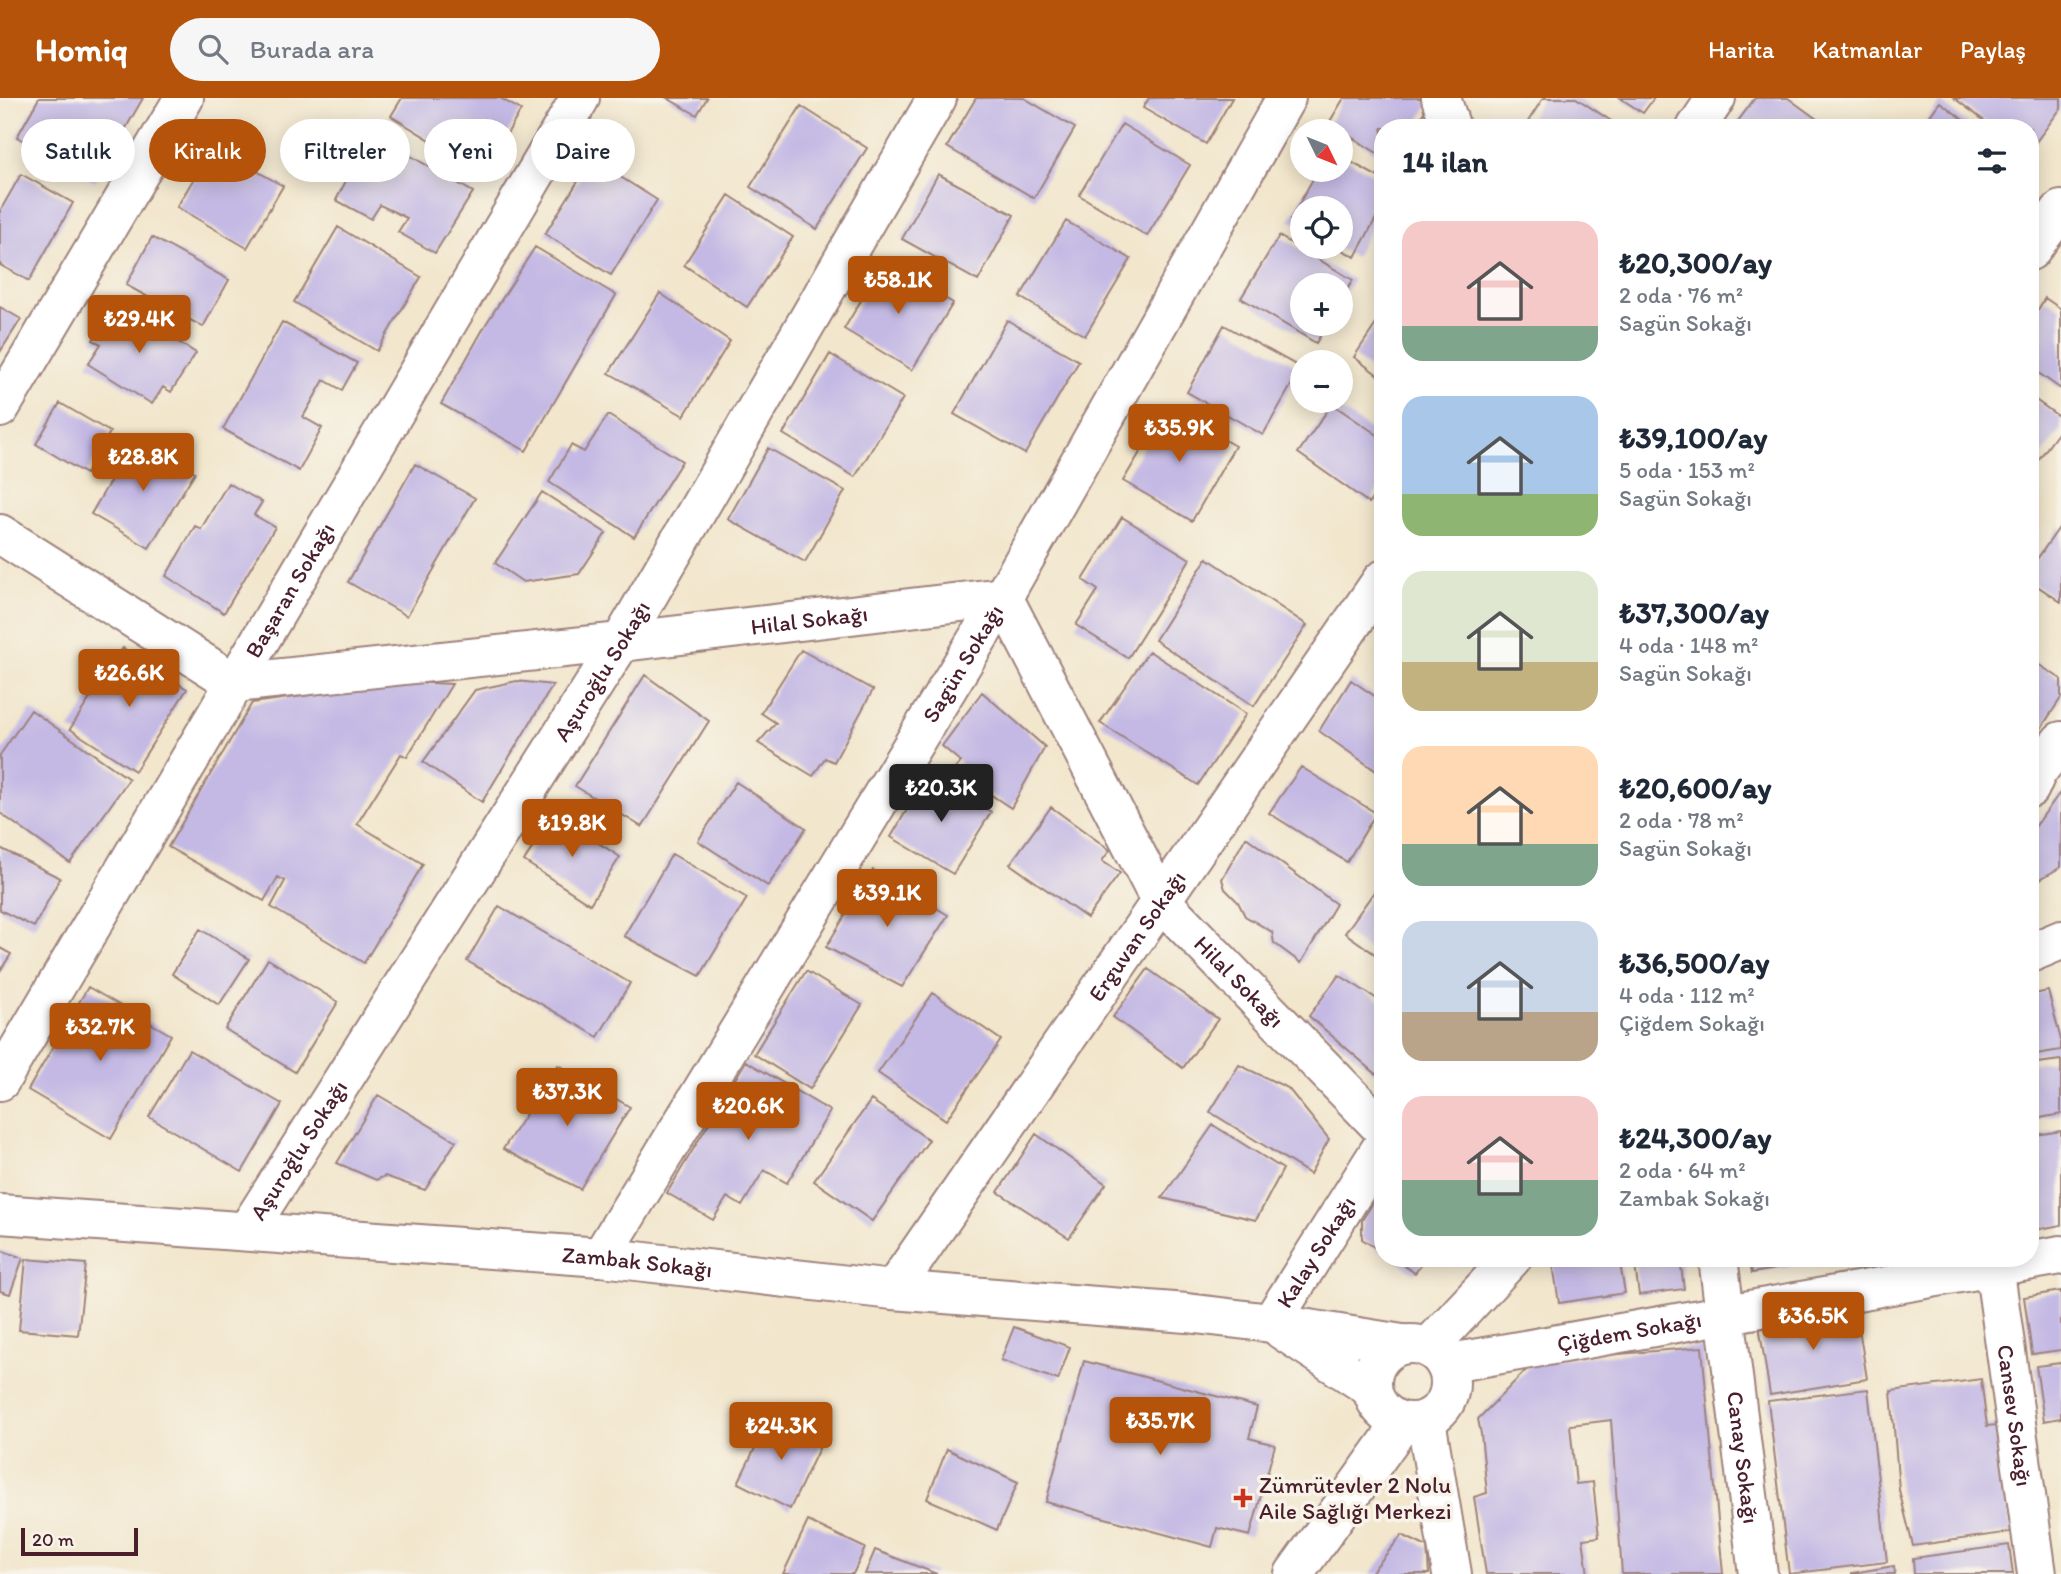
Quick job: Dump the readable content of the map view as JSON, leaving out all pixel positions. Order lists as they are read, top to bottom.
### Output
{
  "streets": {
    "street": [
      "Başaran Sokağı",
      "Hilal Sokağı",
      "Sagün Sokağı",
      "Aşuroğlu Sokağı",
      "Erguvan Sokağı",
      "Kalay Sokağı",
      "Zambak Sokağı",
      "Çiğdem Sokağı",
      "Cansev Sokağı",
      "Canay Sokağı"
    ]
  },
  "crossings": [
    ["Başaran Sokağı", "Hilal Sokağı"],
    ["Hilal Sokağı", "Sagün Sokağı"],
    ["Hilal Sokağı", "Aşuroğlu Sokağı"],
    ["Hilal Sokağı", "Erguvan Sokağı"],
    ["Sagün Sokağı", "Zambak Sokağı"],
    ["Aşuroğlu Sokağı", "Zambak Sokağı"],
    ["Erguvan Sokağı", "Zambak Sokağı"],
    ["Kalay Sokağı", "Zambak Sokağı"],
    ["Zambak Sokağı", "Çiğdem Sokağı"],
    ["Çiğdem Sokağı", "Canay Sokağı"]
  ],
  "places": {
    "health": ["Zümrütevler 2 Nolu Aile Sağlığı Merkezi"]
  },
  "scale_bar": "20 m",
  "north": "bottom right",
  "page": {
    "header": "Homiq",
    "search": "Burada ara",
    "nav": ["Harita", "Katmanlar", "Paylaş"],
    "map_buttons": ["+", "−"],
    "chip": [
      "Satılık",
      "Kiralık",
      "Filtreler",
      "Yeni",
      "Daire"
    ],
    "heading": "14 ilan",
    "list": [
      {
        "name": "₺20,300/ay",
        "note": "2 oda · 76 m² · Sagün Sokağı"
      },
      {
        "name": "₺39,100/ay",
        "note": "5 oda · 153 m² · Sagün Sokağı"
      },
      {
        "name": "₺37,300/ay",
        "note": "4 oda · 148 m² · Sagün Sokağı"
      },
      {
        "name": "₺20,600/ay",
        "note": "2 oda · 78 m² · Sagün Sokağı"
      },
      {
        "name": "₺36,500/ay",
        "note": "4 oda · 112 m² · Çiğdem Sokağı"
      },
      {
        "name": "₺24,300/ay",
        "note": "2 oda · 64 m² · Zambak Sokağı"
      }
    ],
    "price": [
      "₺58.1K",
      "₺29.4K",
      "₺35.9K",
      "₺28.8K",
      "₺26.6K",
      "₺20.3K",
      "₺19.8K",
      "₺39.1K",
      "₺32.7K",
      "₺37.3K",
      "₺20.6K",
      "₺36.5K",
      "₺35.7K",
      "₺24.3K"
    ],
    "scale": "20 m"
  }
}
